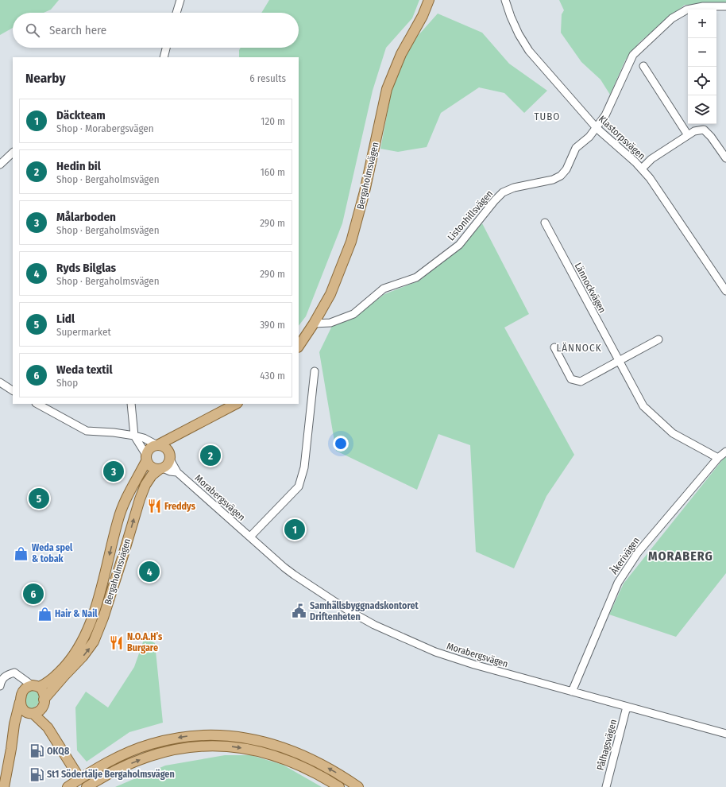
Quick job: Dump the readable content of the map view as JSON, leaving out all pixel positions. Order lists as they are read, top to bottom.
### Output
{
  "streets": {
    "main road": ["Bergaholmsvägen"],
    "street": [
      "Klastorpsvägen",
      "Listonhillsvägen",
      "Lännockvägen",
      "Morabergsvägen",
      "Åkerivägen",
      "Pålhagsvägen"
    ]
  },
  "crossings": [
    ["Klastorpsvägen", "Listonhillsvägen"],
    ["Bergaholmsvägen", "Listonhillsvägen"],
    ["Bergaholmsvägen", "Morabergsvägen"],
    ["Lännockvägen", "Åkerivägen"],
    ["Morabergsvägen", "Åkerivägen"],
    ["Morabergsvägen", "Pålhagsvägen"]
  ],
  "districts": ["TUBO", "LÄNNOCK", "MORABERG"],
  "places": {
    "restaurant": ["Freddys", "N.O.A.H’s Burgare"],
    "shop": ["Weda spel & tobak", "Hair & Nail"],
    "public building": ["Samhällsbyggnadskontoret Driftenheten"],
    "fuel station": ["OKQ8", "St1 Södertälje Bergaholmsvägen"]
  },
  "page": {
    "map_buttons": ["+", "−"],
    "search": "Search here",
    "heading": ["Nearby", "6 results"],
    "list": [
      {
        "mark": "1",
        "name": "Däckteam",
        "note": "Shop · Morabergsvägen",
        "value": "120 m"
      },
      {
        "mark": "2",
        "name": "Hedin bil",
        "note": "Shop · Bergaholmsvägen",
        "value": "160 m"
      },
      {
        "mark": "3",
        "name": "Målarboden",
        "note": "Shop · Bergaholmsvägen",
        "value": "290 m"
      },
      {
        "mark": "4",
        "name": "Ryds Bilglas",
        "note": "Shop · Bergaholmsvägen",
        "value": "290 m"
      },
      {
        "mark": "5",
        "name": "Lidl",
        "note": "Supermarket",
        "value": "390 m"
      },
      {
        "mark": "6",
        "name": "Weda textil",
        "note": "Shop",
        "value": "430 m"
      }
    ],
    "pins": [
      "2",
      "3",
      "5",
      "1",
      "4",
      "6"
    ]
  }
}
